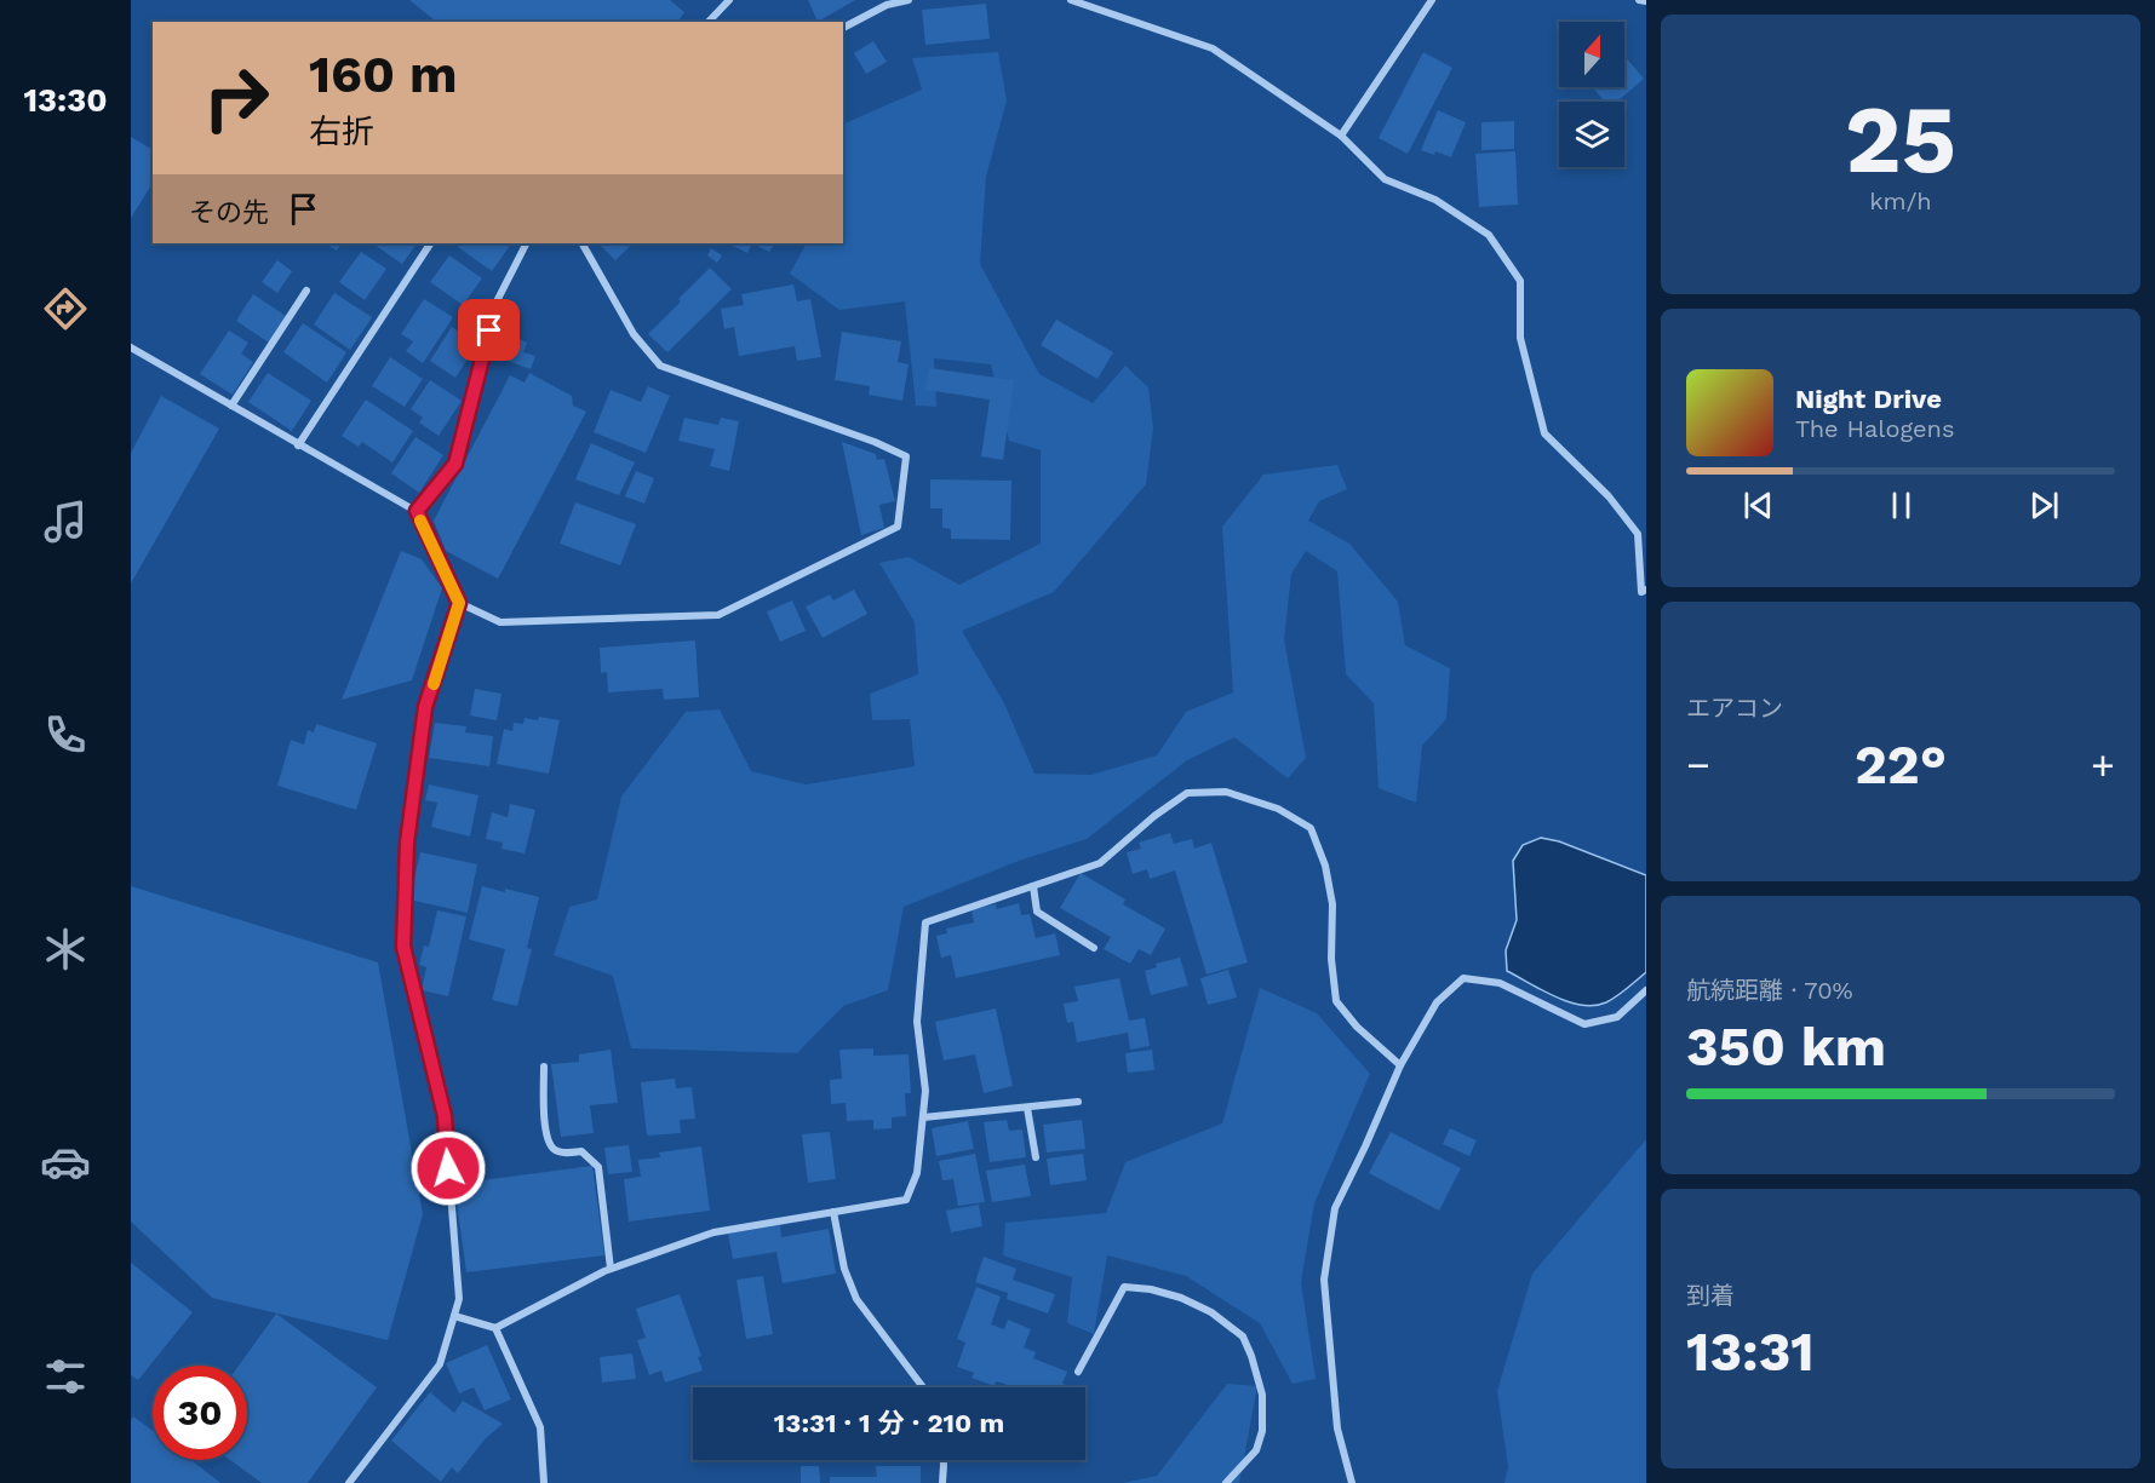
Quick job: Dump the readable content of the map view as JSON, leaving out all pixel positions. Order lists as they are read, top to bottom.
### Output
{
  "north": "top",
  "page": {
    "tabs": "13:30",
    "tile": [
      ["25", "km/h"],
      "エアコン",
      ["航続距離 · 70%", "350 km"],
      ["到着", "13:31"]
    ],
    "turn": ["160 m", "右折"],
    "then": "その先",
    "song": ["Night Drive", "The Halogens"],
    "heat": ["−", "22°", "+"],
    "limit": "30",
    "trip": "13:31 · 1 分 · 210 m"
  }
}
